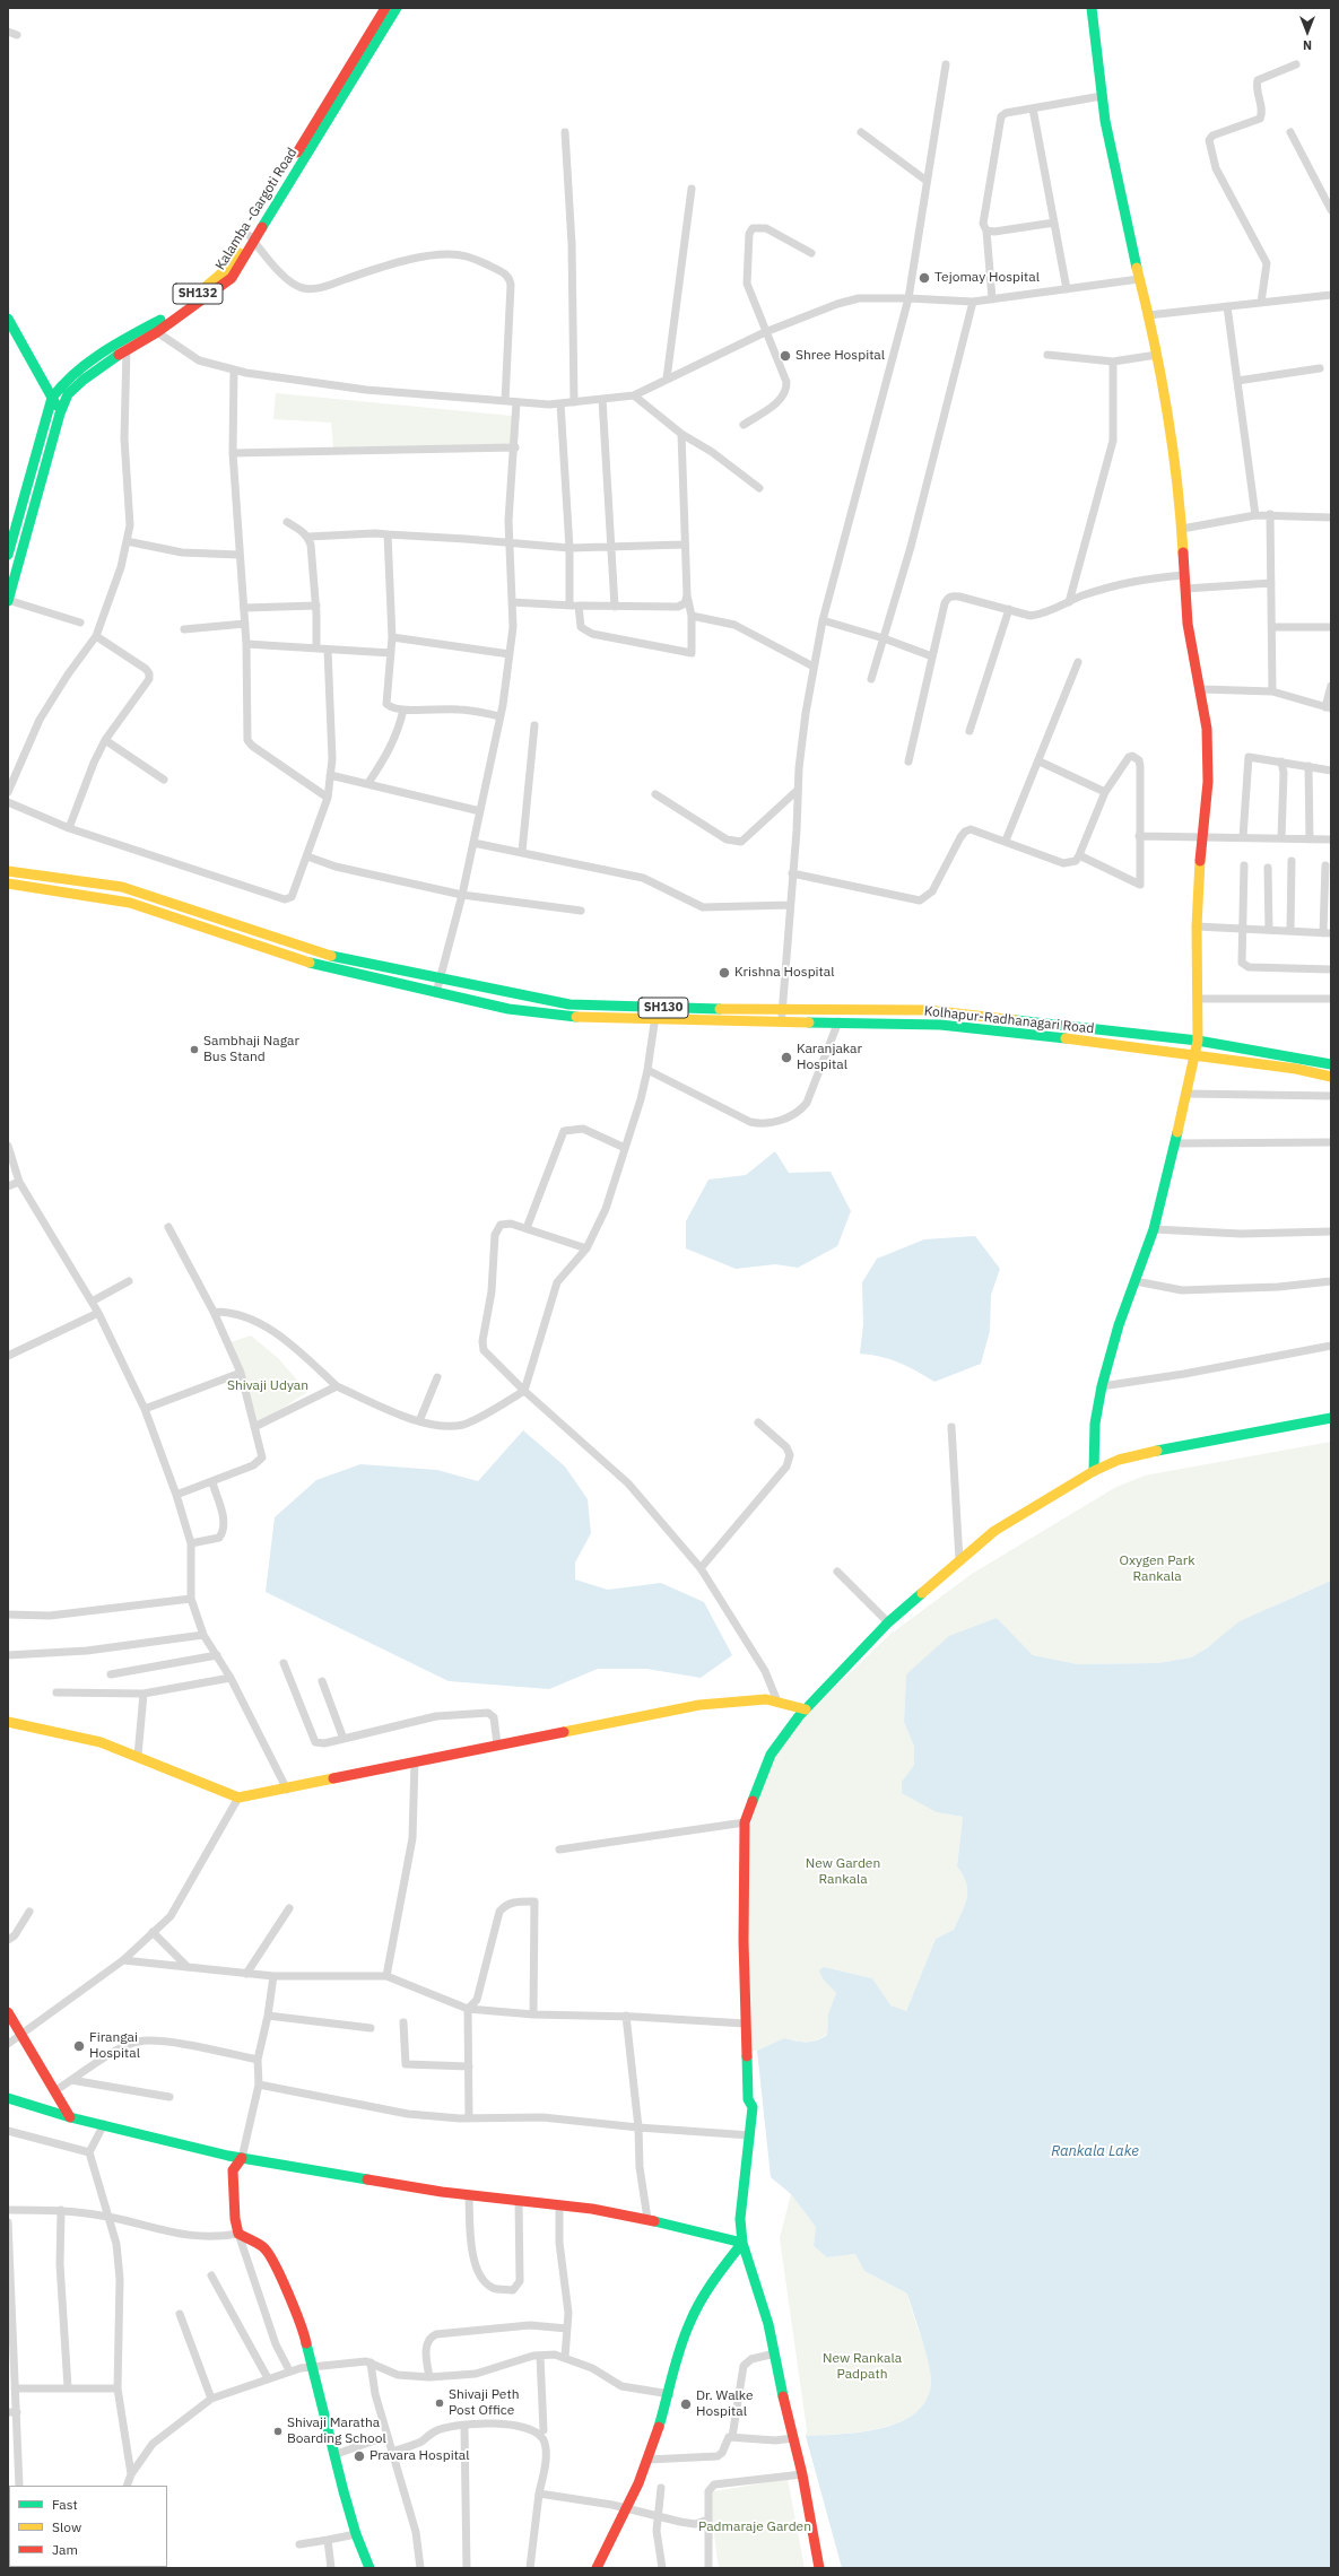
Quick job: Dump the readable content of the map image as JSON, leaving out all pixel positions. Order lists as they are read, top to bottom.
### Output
{
  "streets": {
    "main road": [
      "Kalamba -Gargoti Road",
      "SH132",
      "SH130",
      "Kolhapur-Radhanagari Road"
    ]
  },
  "crossings": [
    ["Kalamba -Gargoti Road", "SH132"],
    ["SH130", "Kolhapur-Radhanagari Road"]
  ],
  "water": ["Rankala Lake"],
  "parks": [
    "Shivaji Udyan",
    "Oxygen Park Rankala",
    "New Garden Rankala",
    "New Rankala Padpath",
    "Padmaraje Garden"
  ],
  "places": [
    "Tejomay Hospital",
    "Shree Hospital",
    "Krishna Hospital",
    "Sambhaji Nagar Bus Stand",
    "Karanjakar Hospital",
    "Firangai Hospital",
    "Shivaji Peth Post Office",
    "Dr. Walke Hospital",
    "Shivaji Maratha Boarding School",
    "Pravara Hospital"
  ],
  "legend": ["Fast", "Slow", "Jam"],
  "north": "bottom"
}
